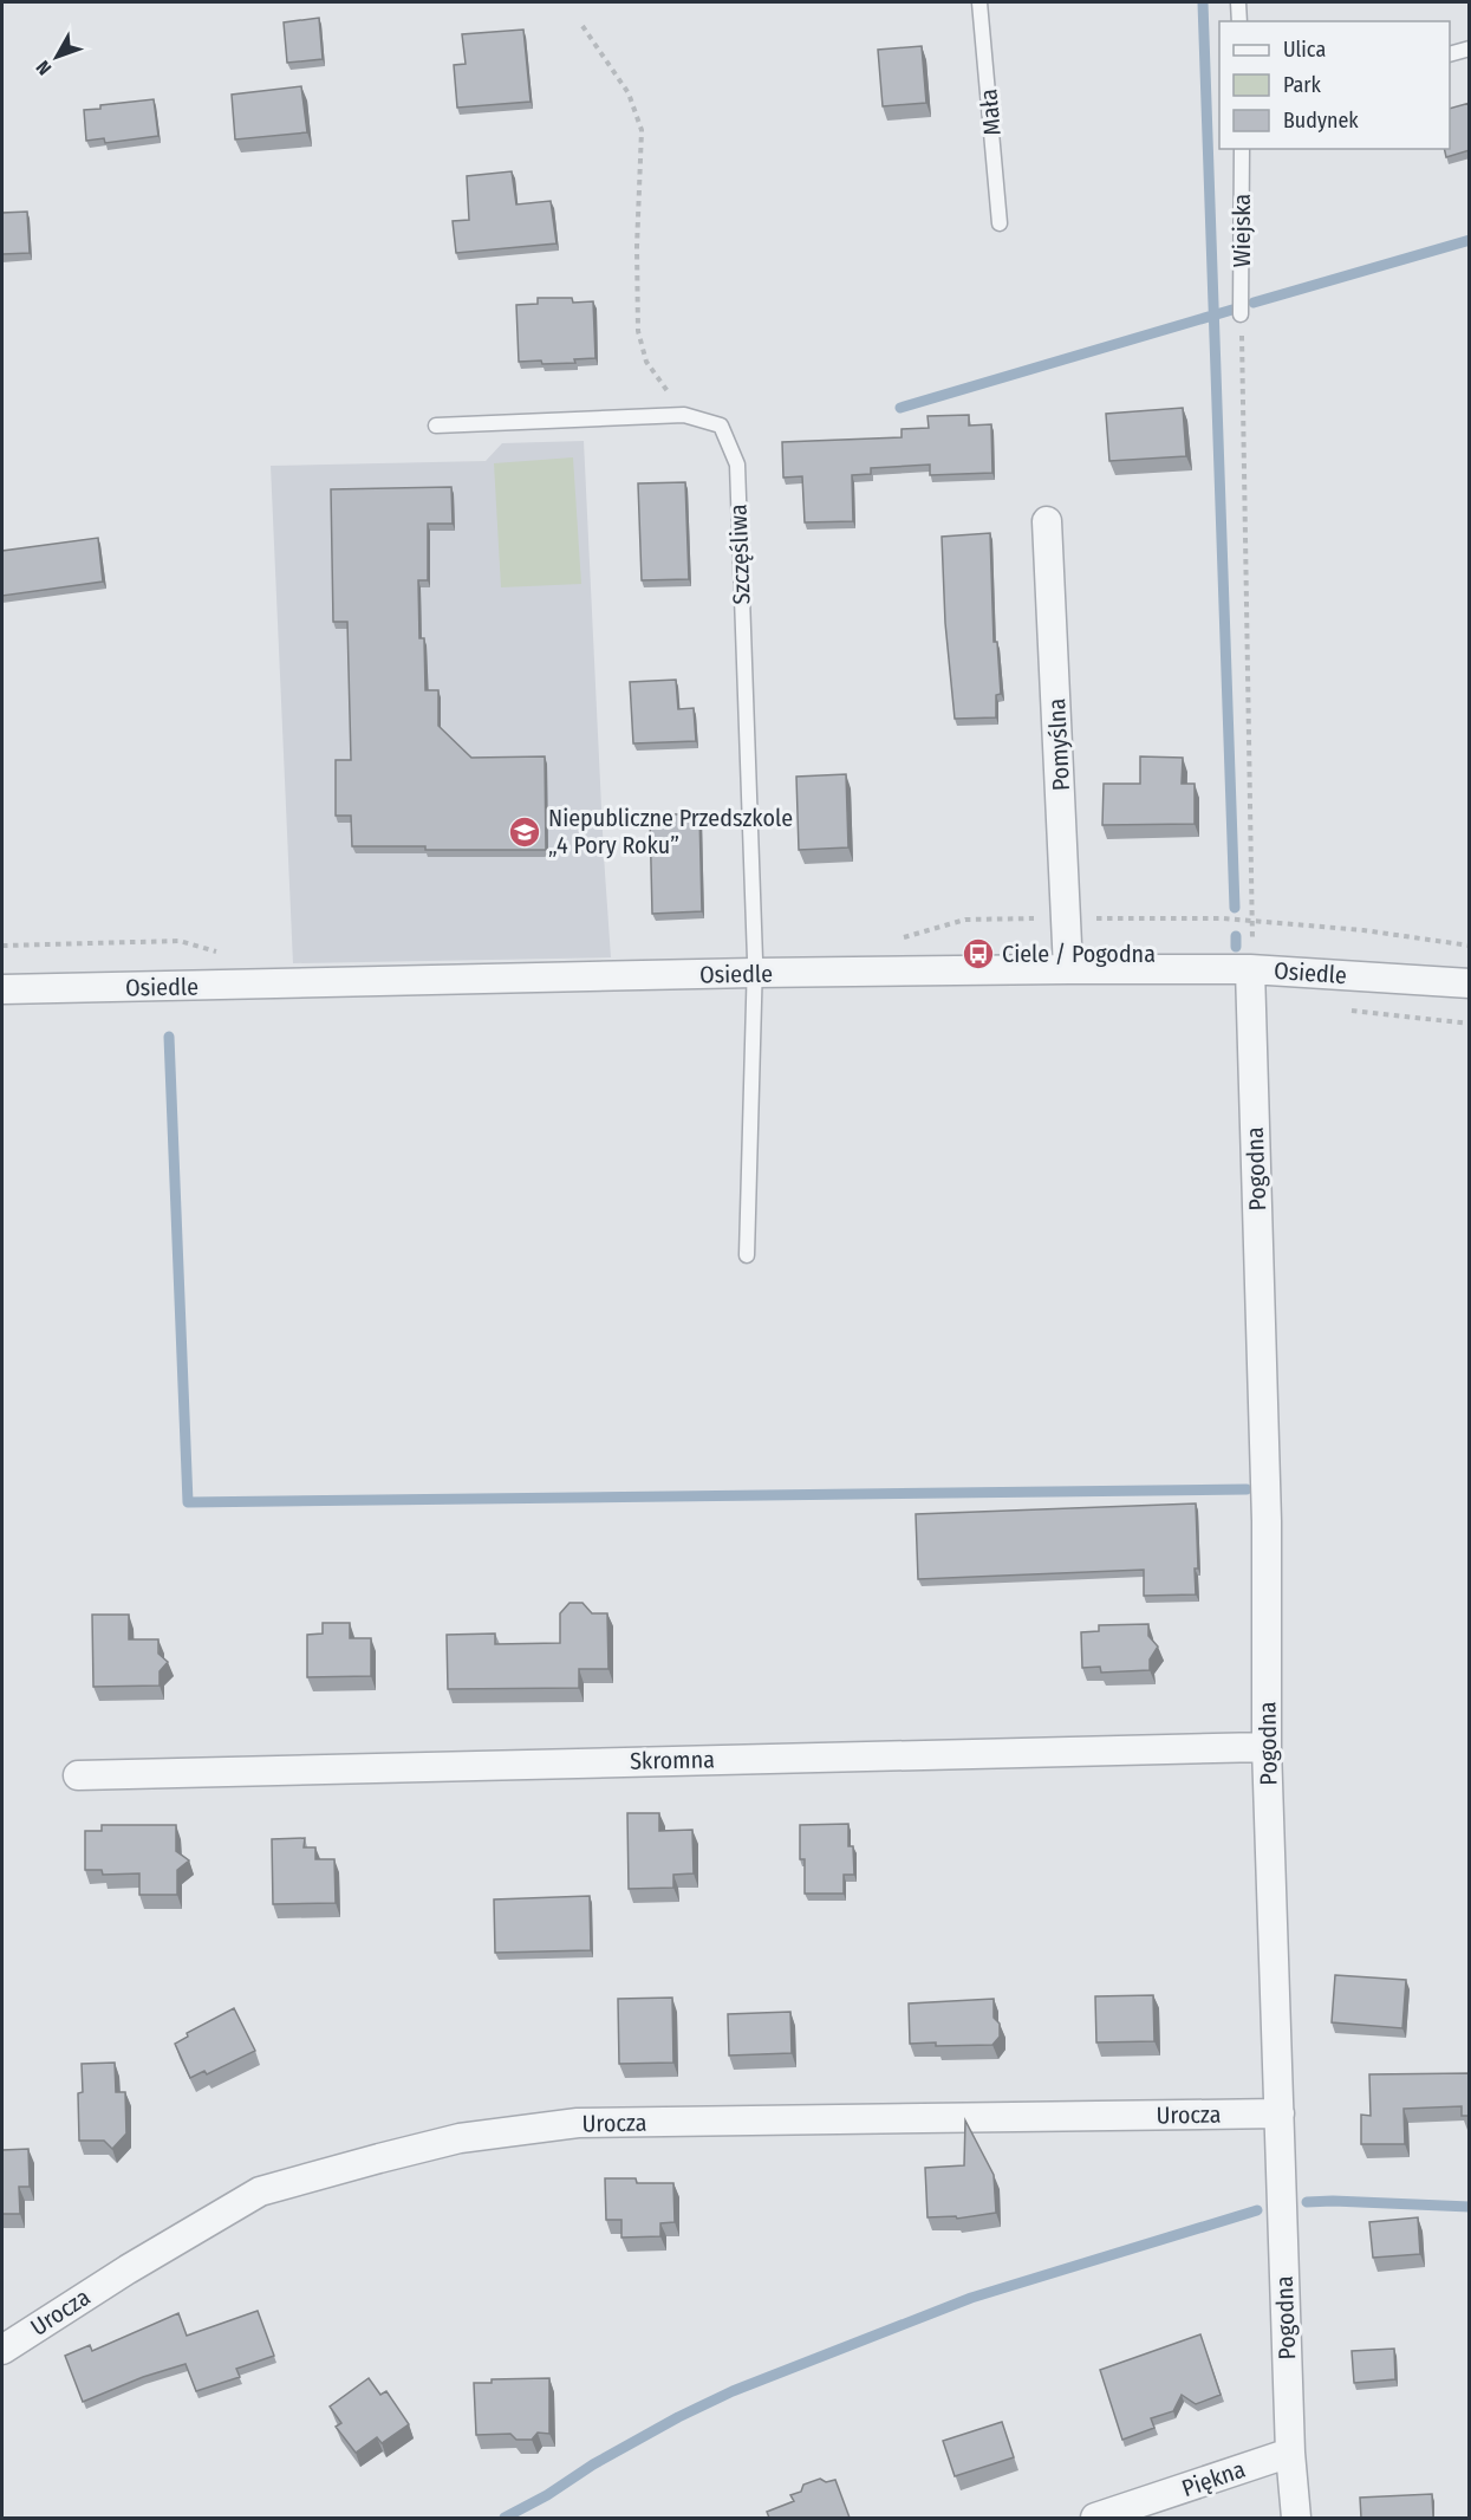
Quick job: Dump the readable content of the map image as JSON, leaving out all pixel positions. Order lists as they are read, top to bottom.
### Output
{
  "streets": {
    "street": [
      "Pomyślna",
      "Osiedle",
      "Pogodna",
      "Skromna",
      "Urocza",
      "Piękna"
    ],
    "lane": ["Mała", "Wiejska", "Szczęśliwa"]
  },
  "crossings": [
    ["Szczęśliwa", "Osiedle"],
    ["Pomyślna", "Osiedle"],
    ["Osiedle", "Pogodna"],
    ["Pogodna", "Skromna"],
    ["Pogodna", "Urocza"],
    ["Pogodna", "Piękna"]
  ],
  "places": {
    "school or university": ["Niepubliczne Przedszkole „4 Pory Roku”"],
    "bus stop": ["Ciele / Pogodna"]
  },
  "legend": ["Ulica", "Park", "Budynek"],
  "north": "bottom left"
}
